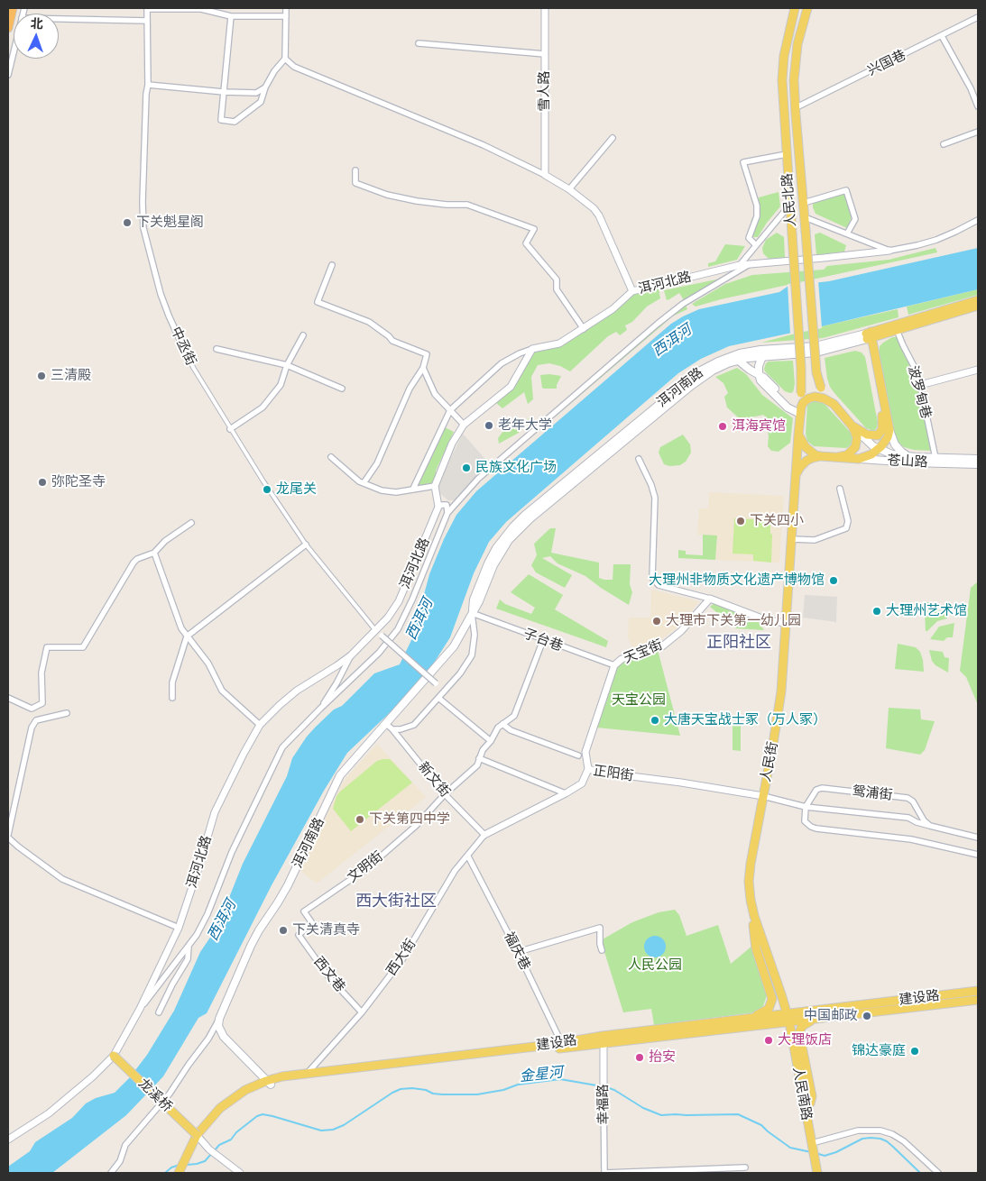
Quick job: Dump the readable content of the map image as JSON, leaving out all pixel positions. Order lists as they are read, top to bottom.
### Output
{
  "streets": {
    "main road": [
      "人民北路",
      "洱河南路",
      "苍山路",
      "人民街",
      "建设路",
      "人民南路",
      "龙溪桥"
    ],
    "street": [
      "兴国巷",
      "雪人路",
      "洱河北路",
      "中丞街",
      "波罗甸巷",
      "子台巷",
      "天宝街",
      "正阳街",
      "新文街",
      "鸳浦街",
      "文明街",
      "福庆巷",
      "西大街",
      "西文巷",
      "幸福路"
    ]
  },
  "crossings": [
    ["兴国巷", "人民北路"],
    ["人民北路", "苍山路"],
    ["人民北路", "人民街"],
    ["洱河北路", "中丞街"],
    ["洱河北路", "龙溪桥"],
    ["洱河南路", "波罗甸巷"],
    ["洱河南路", "子台巷"],
    ["洱河南路", "新文街"],
    ["波罗甸巷", "苍山路"],
    ["苍山路", "人民街"],
    ["子台巷", "天宝街"],
    ["天宝街", "正阳街"],
    ["人民街", "正阳街"],
    ["人民街", "建设路"],
    ["人民街", "人民南路"],
    ["正阳街", "新文街"],
    ["正阳街", "西大街"],
    ["新文街", "文明街"],
    ["新文街", "西大街"],
    ["文明街", "西文巷"],
    ["福庆巷", "西大街"],
    ["福庆巷", "建设路"],
    ["西大街", "西文巷"],
    ["西大街", "建设路"],
    ["建设路", "人民南路"],
    ["建设路", "龙溪桥"],
    ["建设路", "幸福路"]
  ],
  "districts": ["正阳社区", "西大街社区"],
  "water": ["西洱河", "金星河"],
  "parks": ["天宝公园", "人民公园"],
  "places": [
    "下关魁星阁",
    "三清殿",
    "老年大学",
    "洱海宾馆",
    "民族文化广场",
    "弥陀圣寺",
    "龙尾关",
    "下关四小",
    "大理州非物质文化遗产博物馆",
    "大理州艺术馆",
    "大理市下关第一幼儿园",
    "大唐天宝战士冢（万人冢）",
    "下关第四中学",
    "下关清真寺",
    "中国邮政",
    "大理饭店",
    "锦达豪庭",
    "抬安"
  ],
  "north": "top"
}
